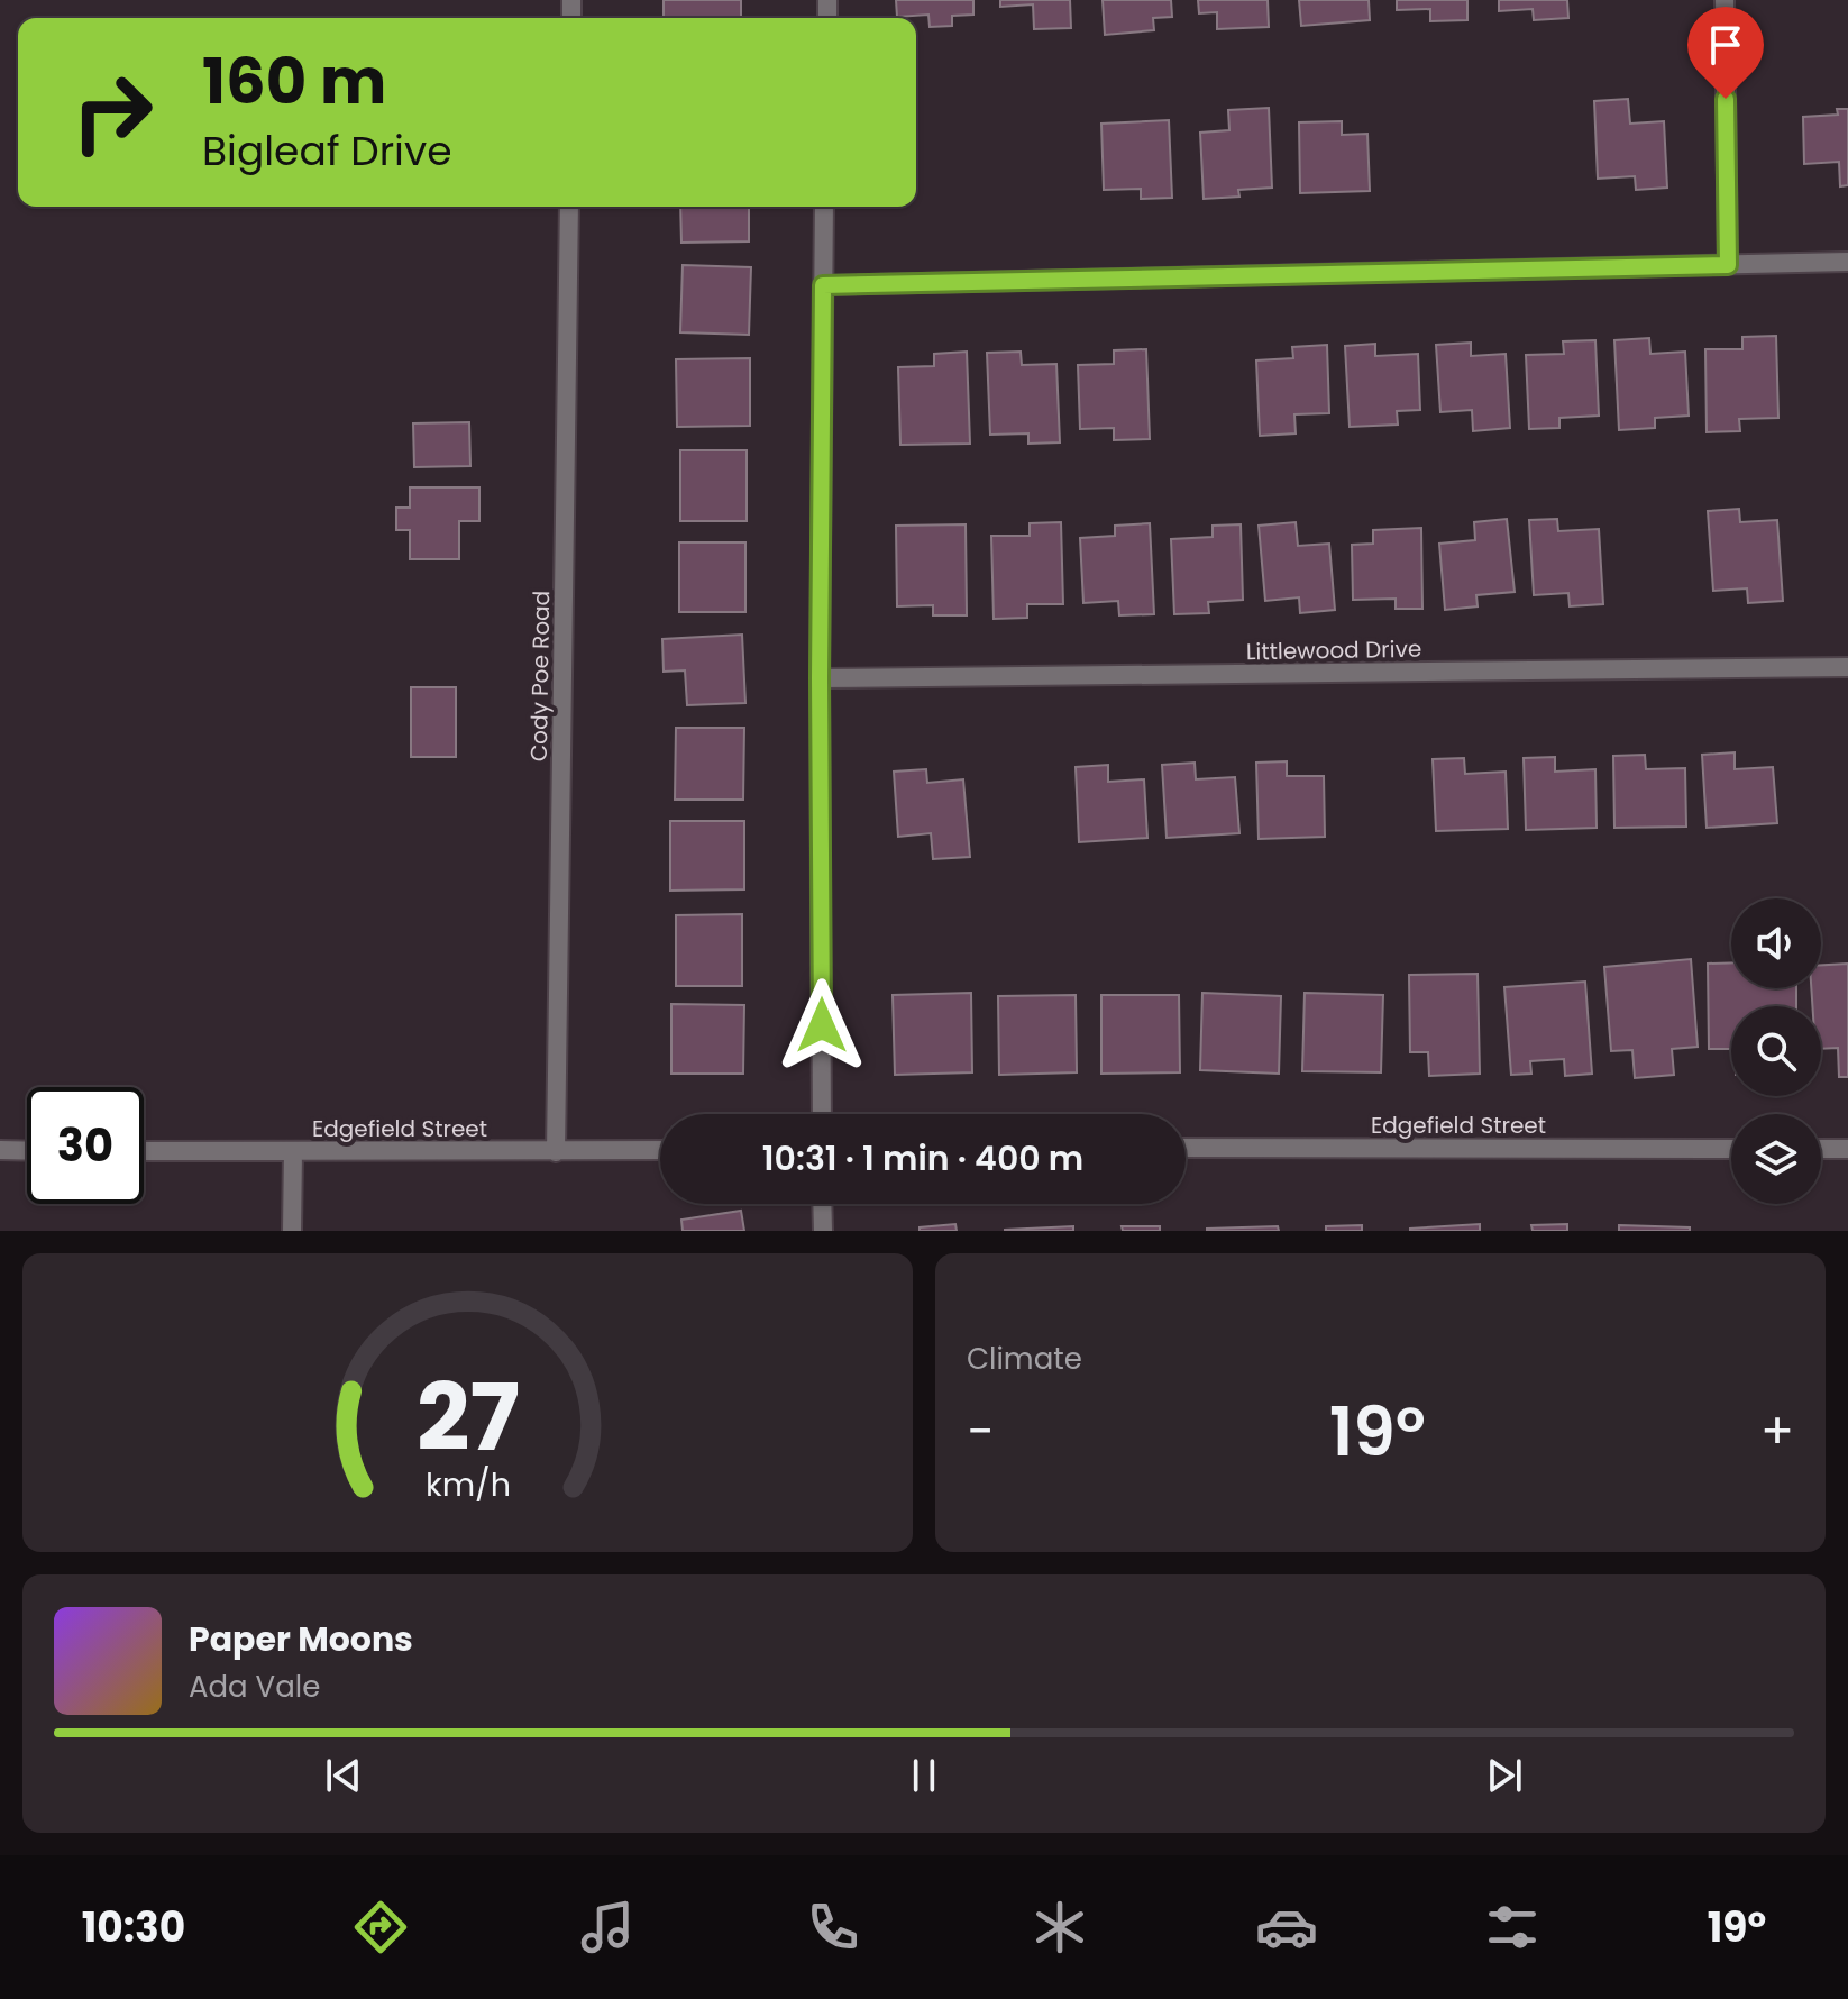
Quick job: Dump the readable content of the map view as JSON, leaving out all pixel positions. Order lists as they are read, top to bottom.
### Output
{
  "streets": {
    "street": ["Littlewood Drive", "Cody Poe Road", "Edgefield Street"]
  },
  "crossings": [
    ["Cody Poe Road", "Edgefield Street"]
  ],
  "page": {
    "turn": ["160 m", "Bigleaf Drive"],
    "limit": "30",
    "trip": "10:31 · 1 min · 400 m",
    "tile": "Climate",
    "heat": ["−", "19°", "+"],
    "song": ["Paper Moons", "Ada Vale"],
    "tabs": ["10:30", "19°"],
    "gauge": ["27", "km/h"]
  }
}
